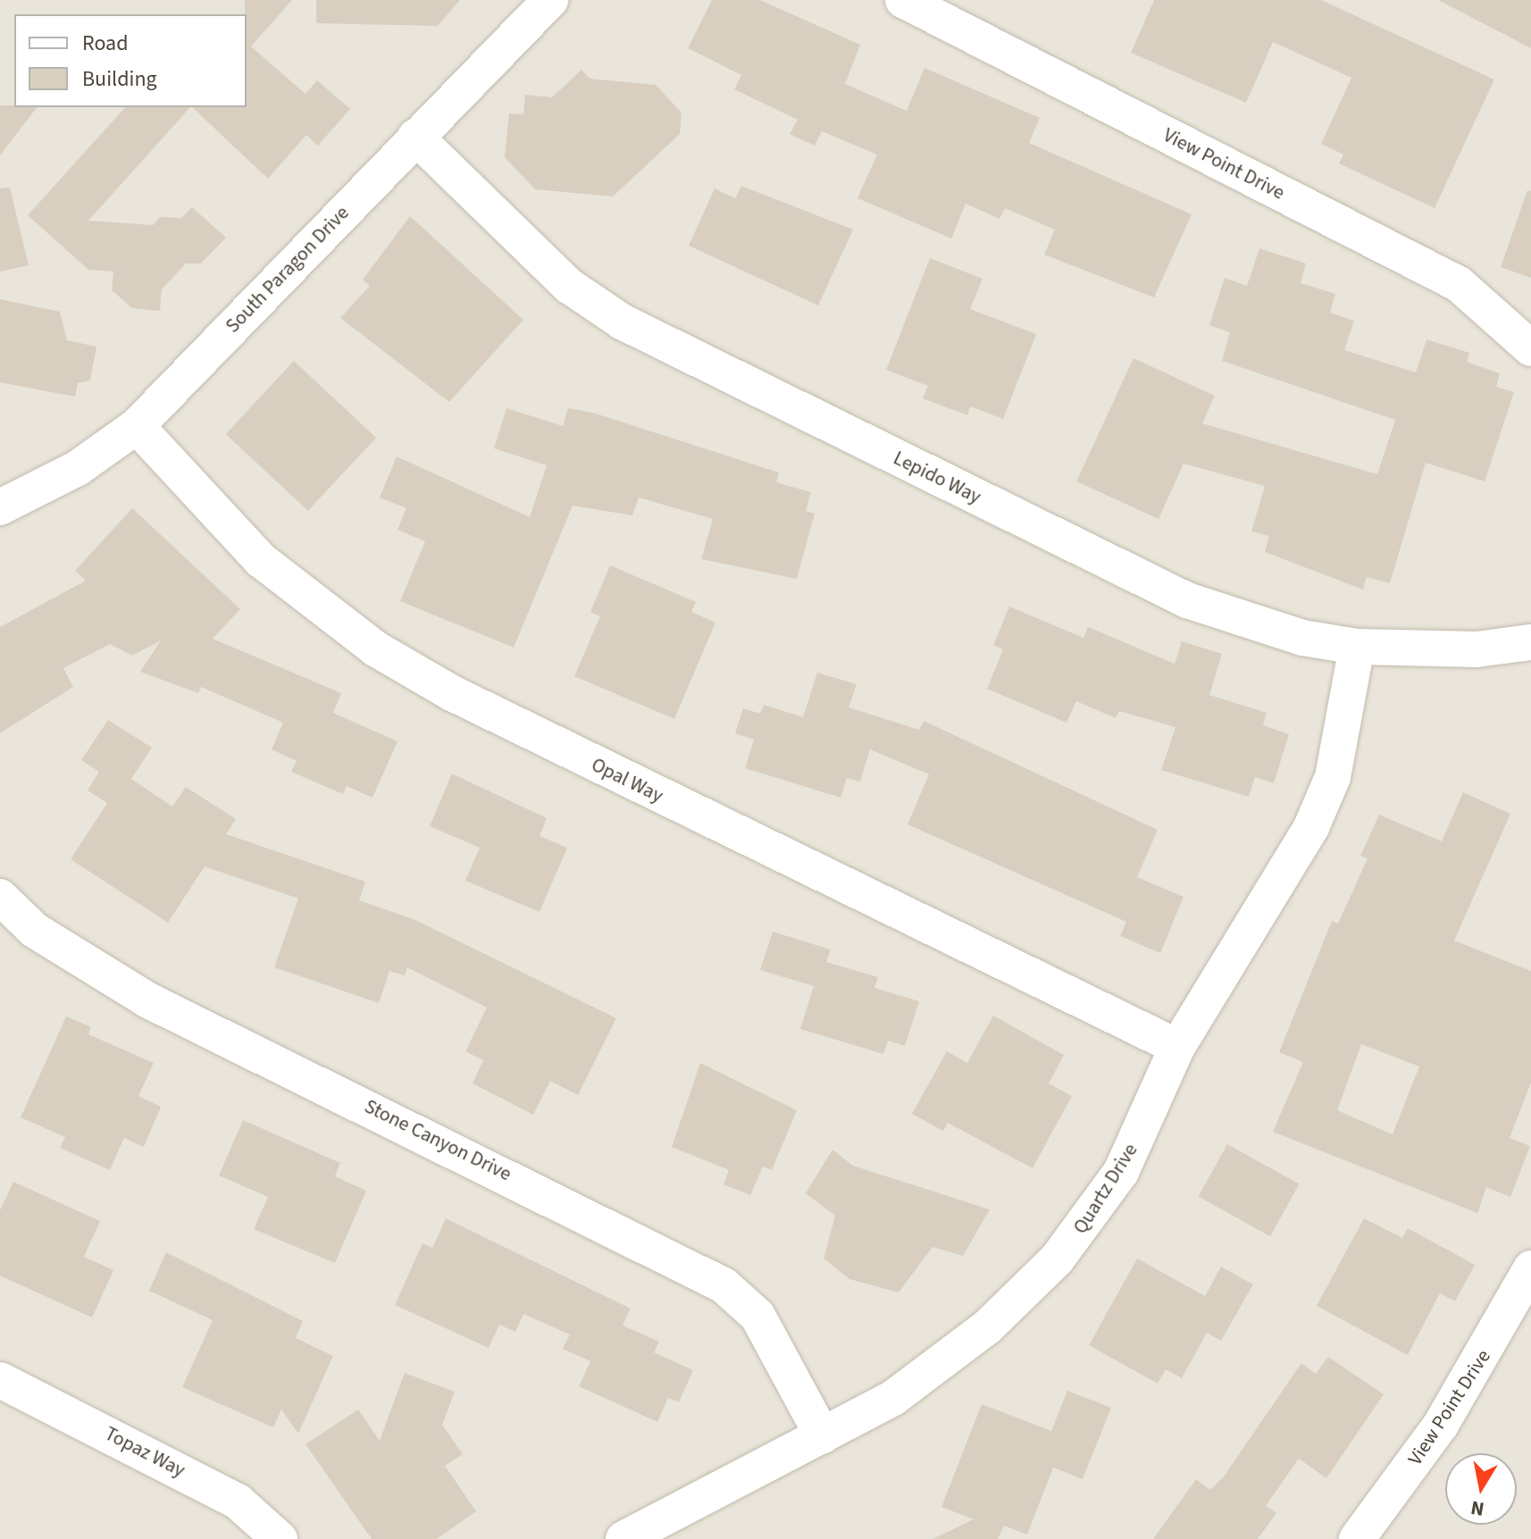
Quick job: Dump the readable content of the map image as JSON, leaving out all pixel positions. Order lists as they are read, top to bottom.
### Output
{
  "streets": {
    "street": [
      "View Point Drive",
      "South Paragon Drive",
      "Lepido Way",
      "Opal Way",
      "Stone Canyon Drive",
      "Quartz Drive",
      "Topaz Way"
    ]
  },
  "crossings": [
    ["South Paragon Drive", "Lepido Way"],
    ["South Paragon Drive", "Opal Way"],
    ["Lepido Way", "Quartz Drive"],
    ["Opal Way", "Quartz Drive"],
    ["Stone Canyon Drive", "Quartz Drive"]
  ],
  "legend": ["Road", "Building"],
  "north": "bottom"
}
